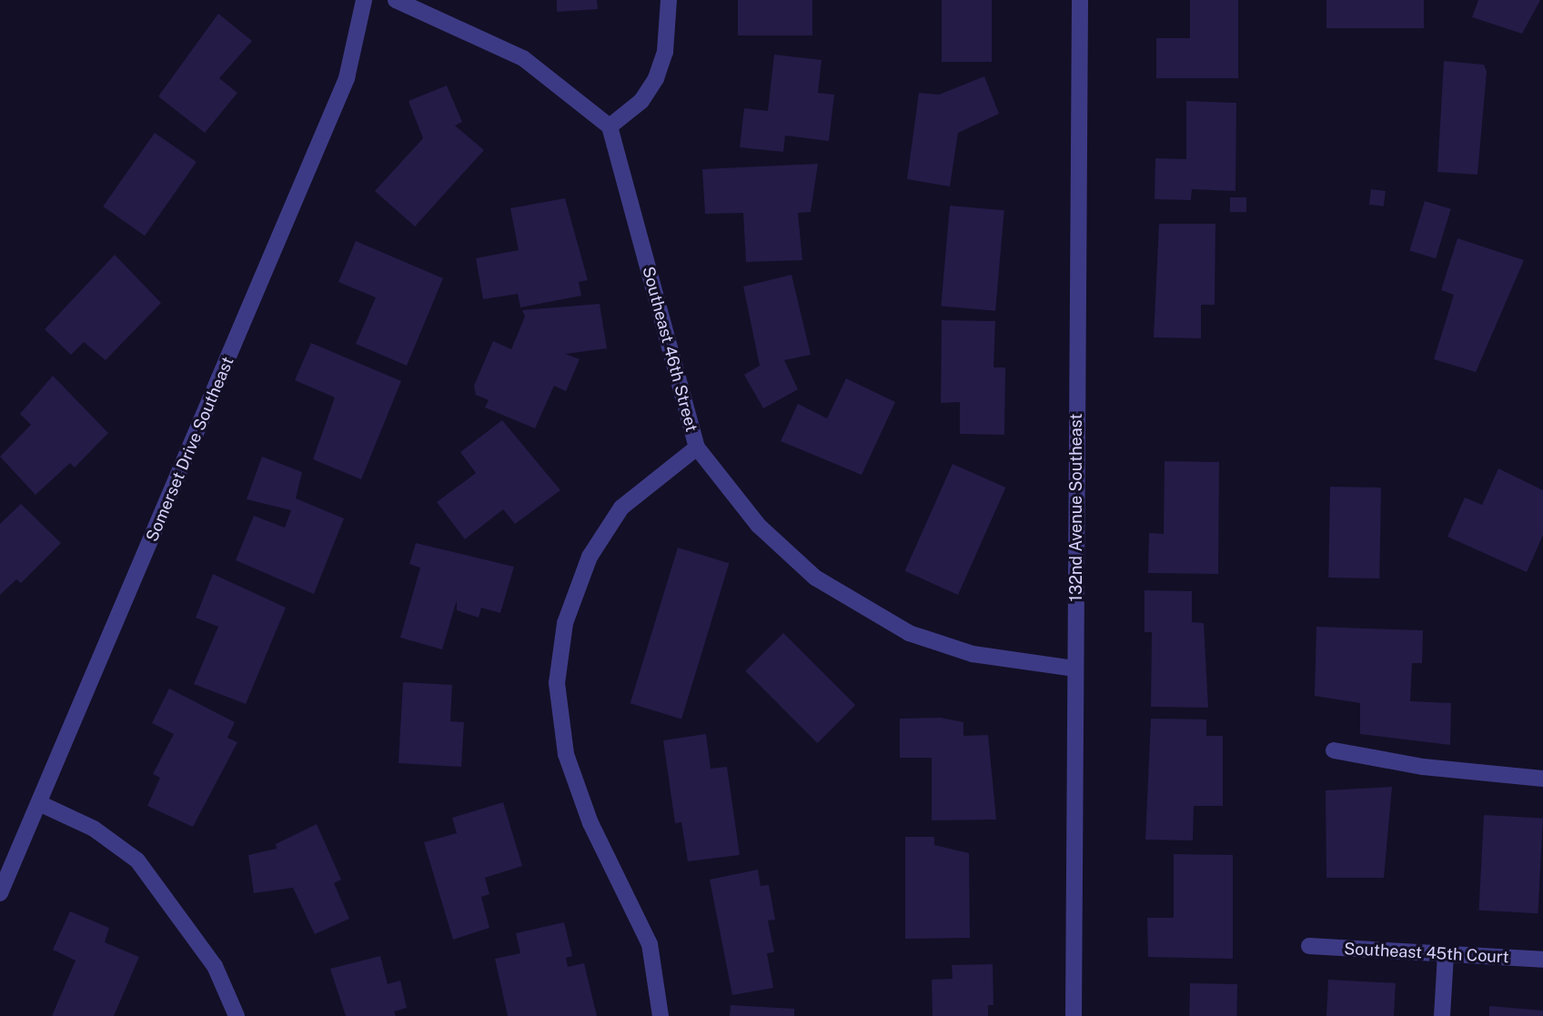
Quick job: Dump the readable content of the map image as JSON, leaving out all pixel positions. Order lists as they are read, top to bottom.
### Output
{
  "streets": {
    "street": [
      "Southeast 46th Street",
      "Somerset Drive Southeast",
      "132nd Avenue Southeast",
      "Southeast 45th Court"
    ]
  },
  "crossings": [
    ["Southeast 46th Street", "132nd Avenue Southeast"]
  ]
}
